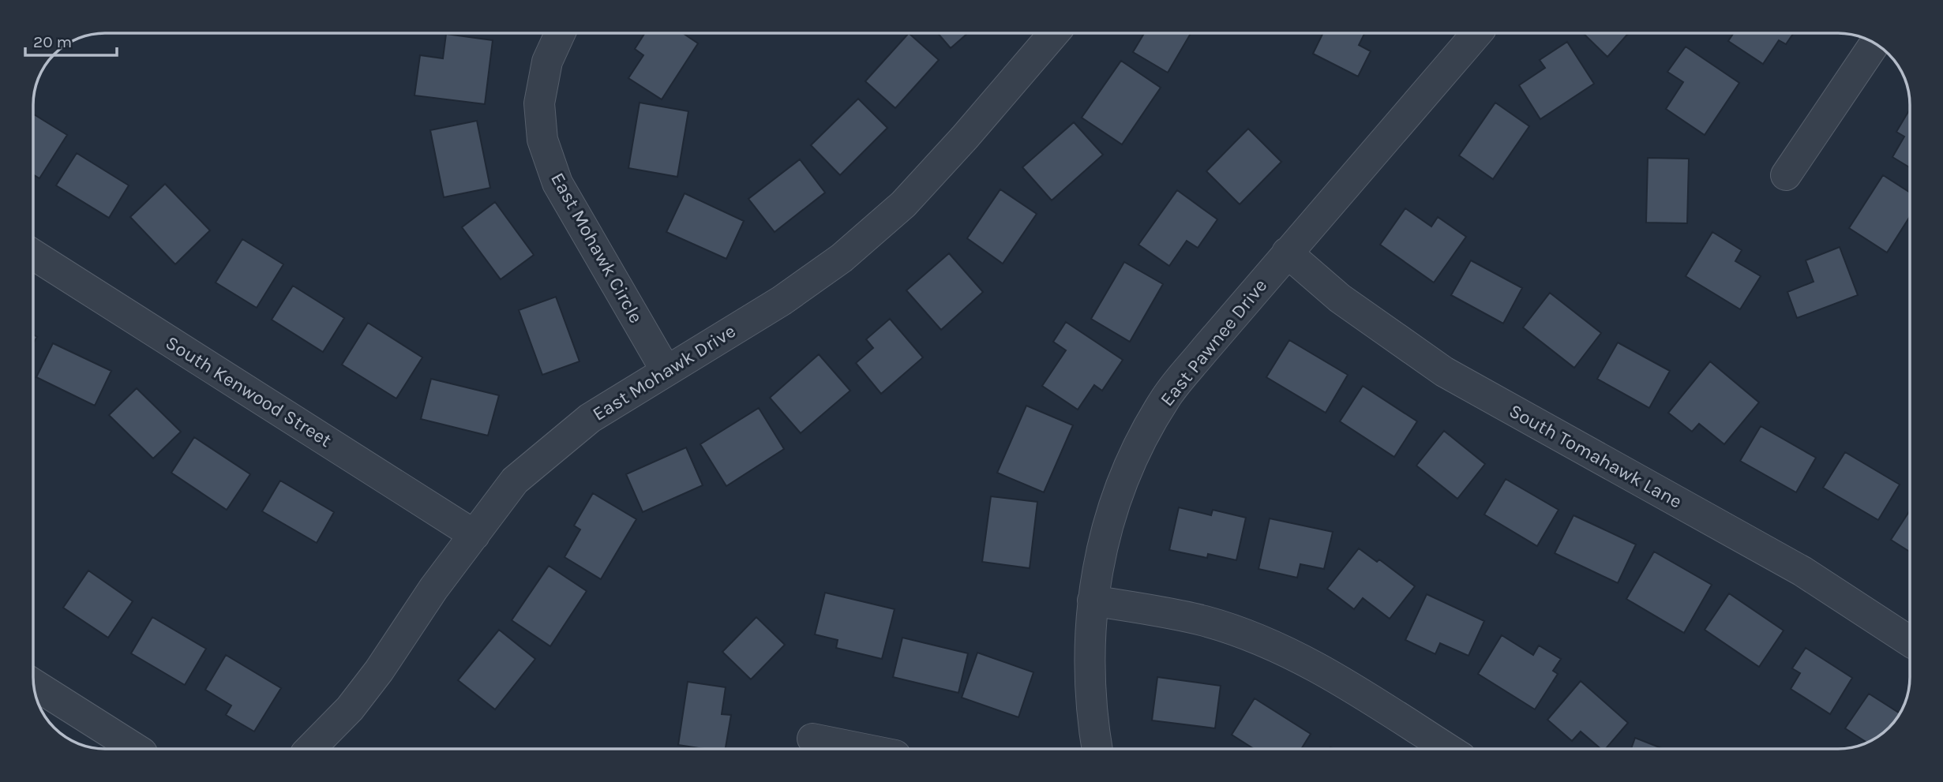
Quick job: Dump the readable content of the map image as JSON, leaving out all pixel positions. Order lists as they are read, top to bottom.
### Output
{
  "streets": {
    "street": [
      "East Mohawk Circle",
      "East Pawnee Drive",
      "East Mohawk Drive",
      "South Kenwood Street",
      "South Tomahawk Lane"
    ]
  },
  "crossings": [
    ["East Mohawk Circle", "East Mohawk Drive"],
    ["East Pawnee Drive", "South Tomahawk Lane"],
    ["East Mohawk Drive", "South Kenwood Street"]
  ],
  "scale_bar": "20 m"
}
